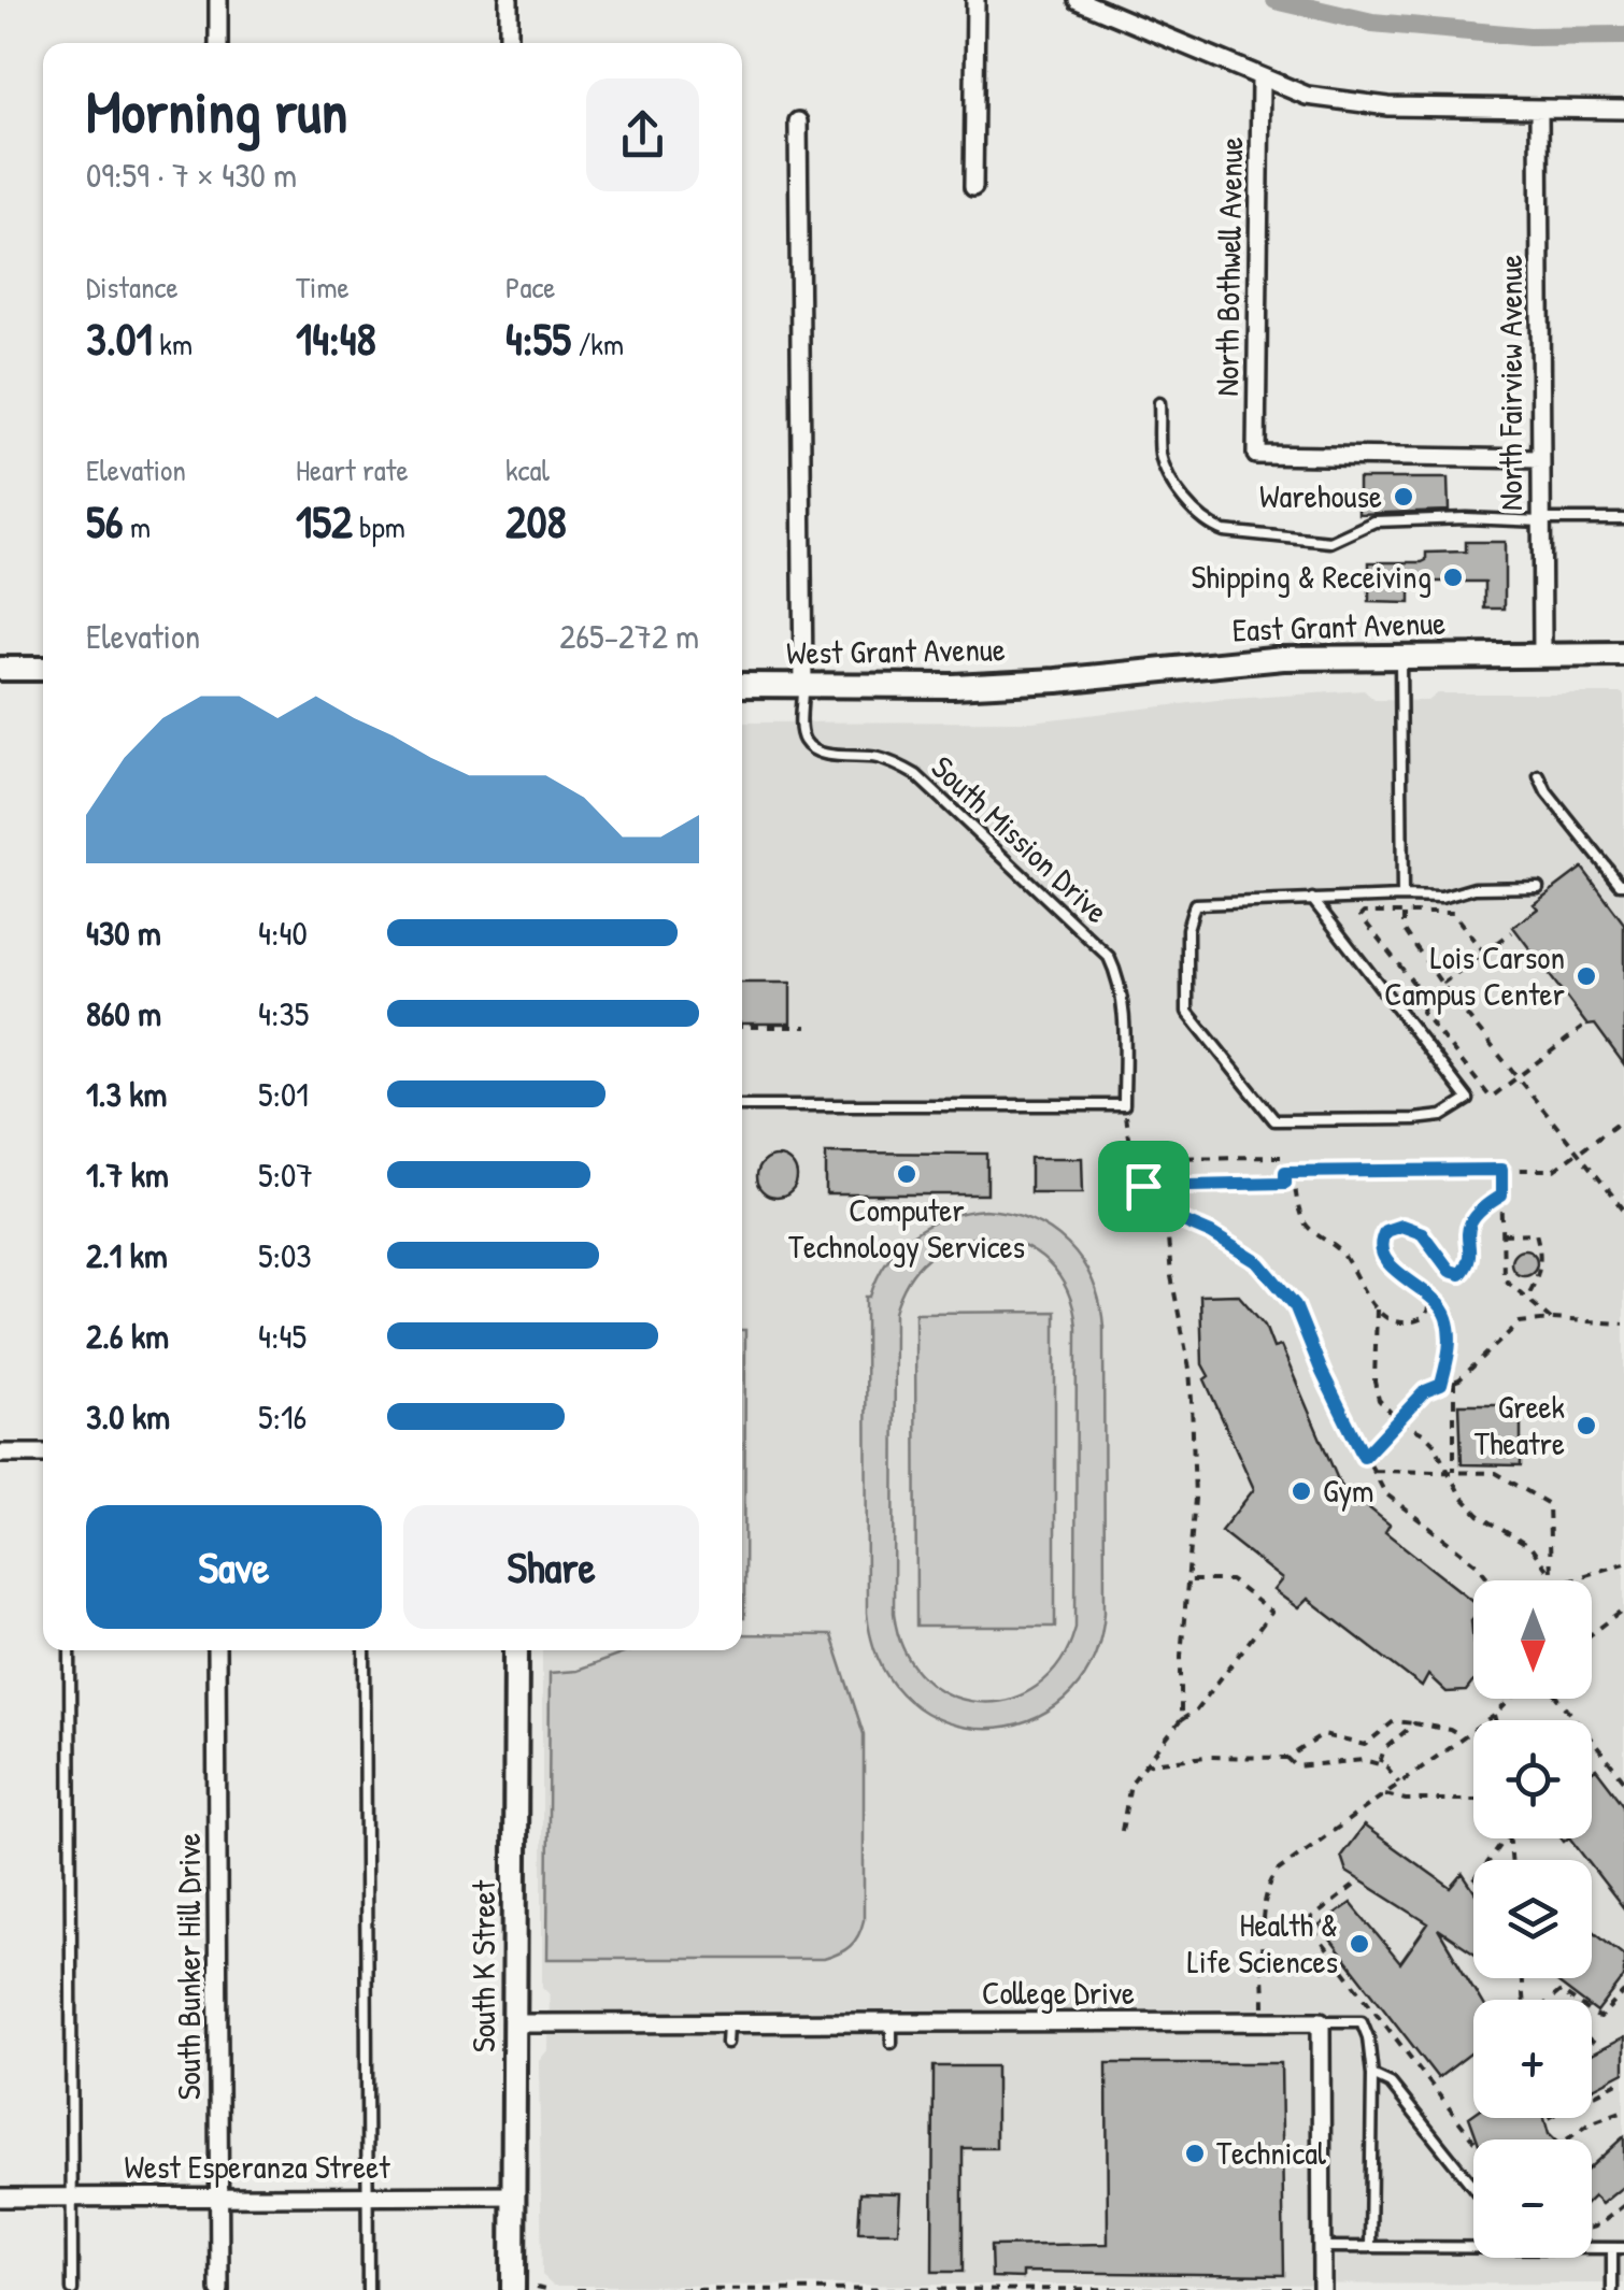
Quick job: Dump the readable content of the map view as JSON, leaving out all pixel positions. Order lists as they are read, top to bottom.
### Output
{
  "streets": {
    "street": [
      "North Bothwell Avenue",
      "North Fairview Avenue",
      "East Grant Avenue",
      "West Grant Avenue",
      "South Bunker Hill Drive",
      "South K Street",
      "College Drive",
      "West Esperanza Street"
    ],
    "lane": ["South Mission Drive"]
  },
  "crossings": [
    ["North Bothwell Avenue", "North Fairview Avenue"],
    ["North Fairview Avenue", "East Grant Avenue"],
    ["East Grant Avenue", "West Grant Avenue"],
    ["West Grant Avenue", "South Mission Drive"],
    ["South Bunker Hill Drive", "West Esperanza Street"],
    ["South K Street", "College Drive"],
    ["South K Street", "West Esperanza Street"]
  ],
  "places": [
    "Warehouse",
    "Shipping & Receiving",
    "Lois Carson Campus Center",
    "Computer Technology Services",
    "Greek Theatre",
    "Gym",
    "Health & Life Sciences",
    "Technical"
  ],
  "north": "bottom",
  "page": {
    "heading": ["Morning run", "09:59 · 7 × 430 m"],
    "stats": [
      ["Distance", "3.01 km"],
      ["Time", "14:48"],
      ["Pace", "4:55 /km"],
      ["Elevation", "56 m"],
      ["Heart rate", "152 bpm"],
      ["kcal", "208"]
    ],
    "chart": ["Elevation", "265–272 m"],
    "list": [
      {
        "name": "430 m",
        "note": "4:40"
      },
      {
        "name": "860 m",
        "note": "4:35"
      },
      {
        "name": "1.3 km",
        "note": "5:01"
      },
      {
        "name": "1.7 km",
        "note": "5:07"
      },
      {
        "name": "2.1 km",
        "note": "5:03"
      },
      {
        "name": "2.6 km",
        "note": "4:45"
      },
      {
        "name": "3.0 km",
        "note": "5:16"
      }
    ],
    "buttons": ["Save", "Share"],
    "map_buttons": ["+", "−"]
  }
}
